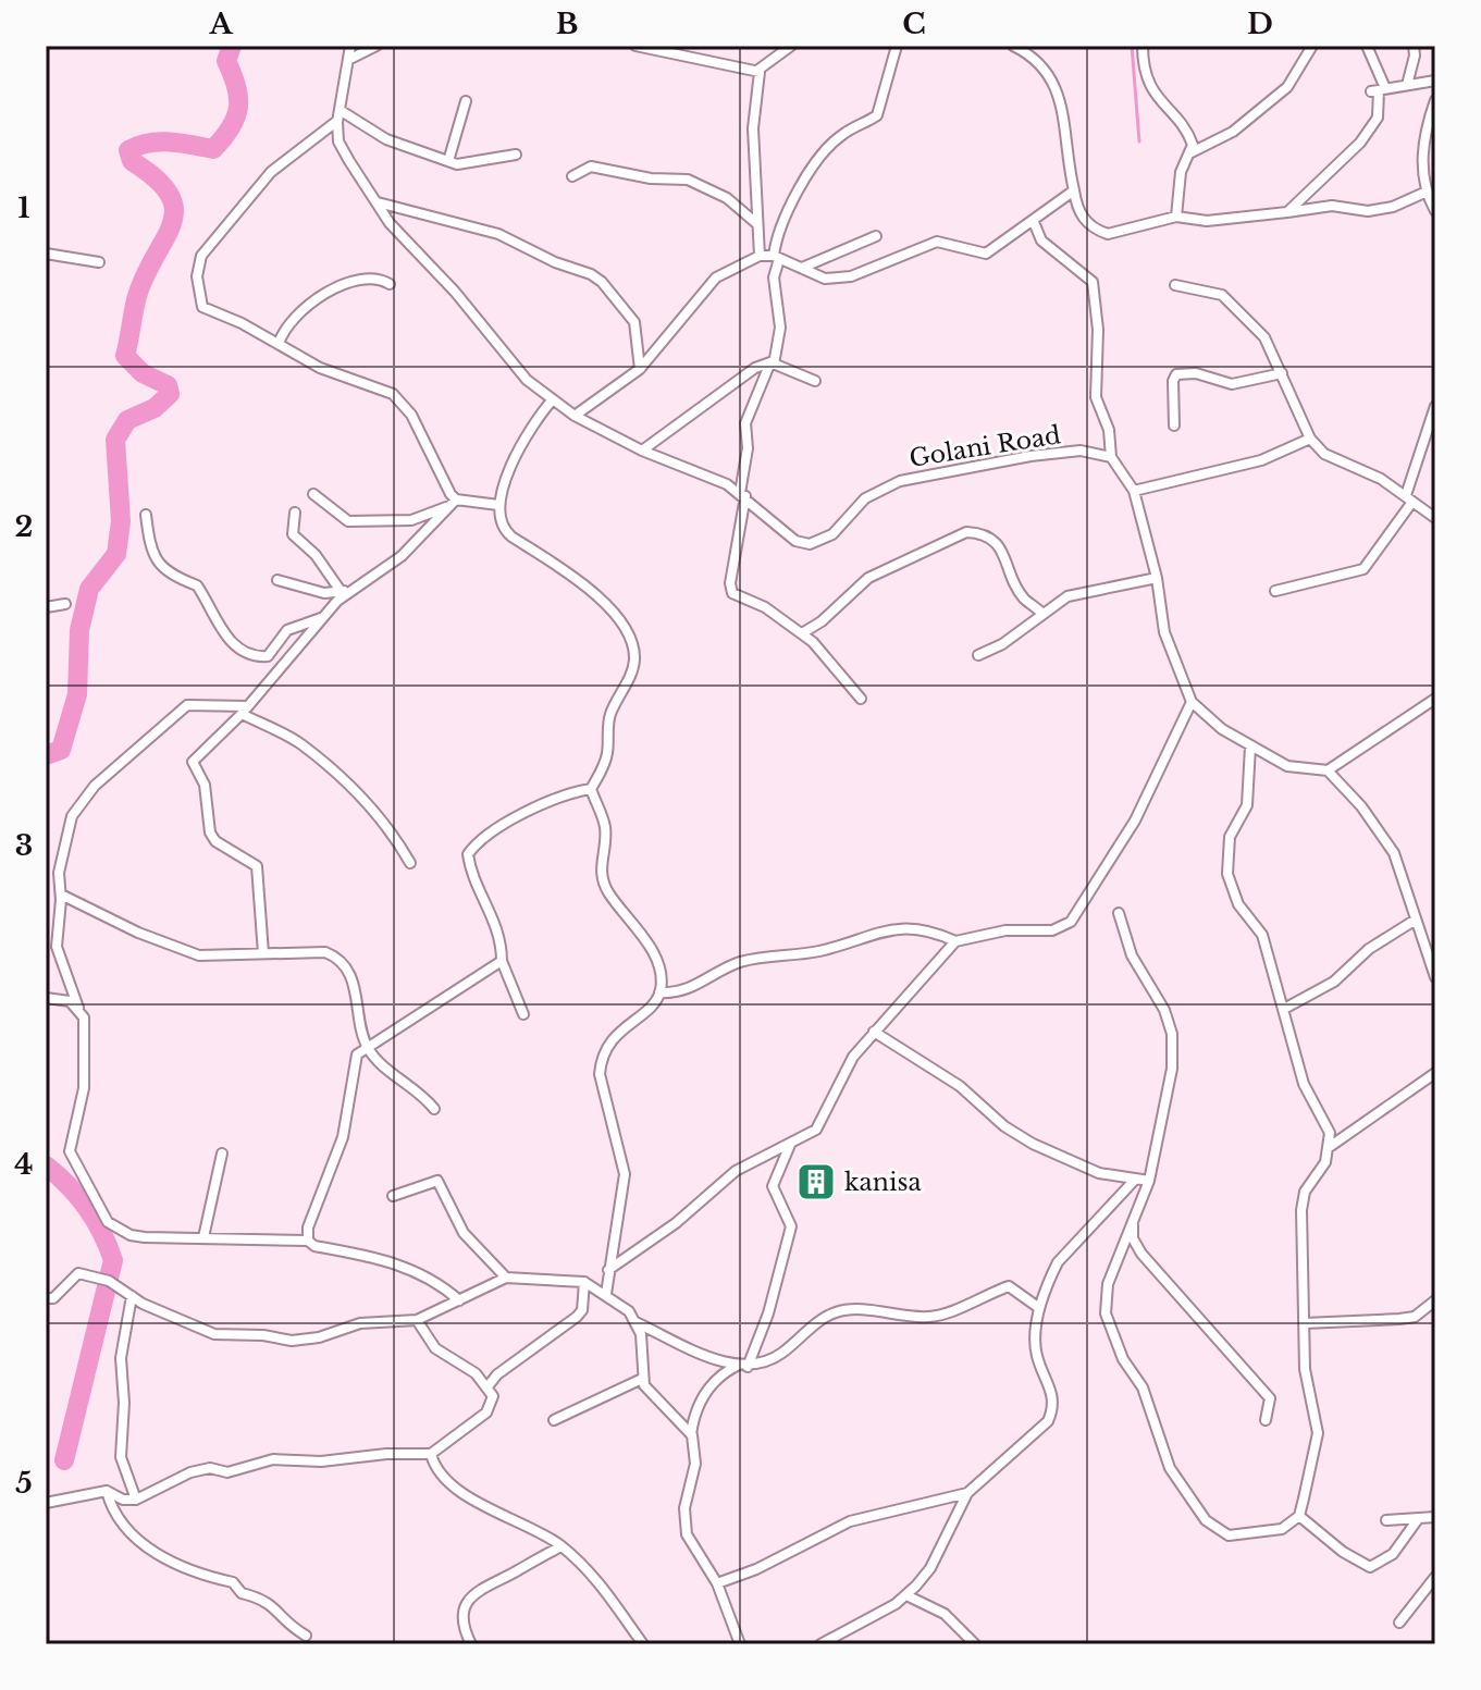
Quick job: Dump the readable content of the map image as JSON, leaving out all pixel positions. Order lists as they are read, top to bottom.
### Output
{
  "streets": {
    "street": ["Golani Road"]
  },
  "places": {
    "building": ["kanisa"]
  },
  "grid": {
    "columns": [
      "A",
      "B",
      "C",
      "D"
    ],
    "rows": [
      "1",
      "2",
      "3",
      "4",
      "5"
    ]
  }
}
